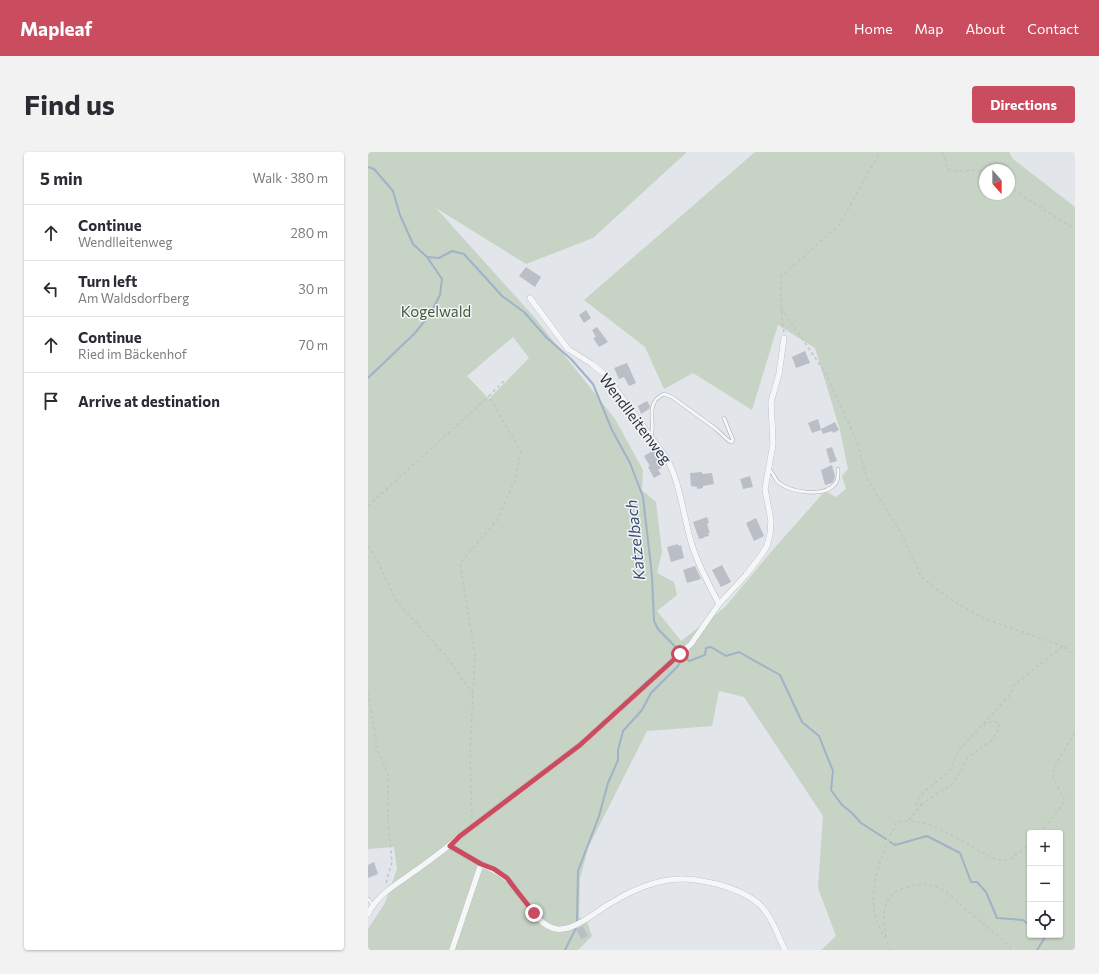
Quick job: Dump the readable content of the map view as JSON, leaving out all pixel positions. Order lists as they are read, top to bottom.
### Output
{
  "streets": {
    "street": ["Wendlleitenweg"]
  },
  "water": ["Katzelbach"],
  "parks": ["Kogelwald"],
  "north": "bottom",
  "page": {
    "header": "Mapleaf",
    "nav": [
      "Home",
      "Map",
      "About",
      "Contact"
    ],
    "buttons": "Directions",
    "title": "Find us",
    "heading": ["5 min", "Walk · 380 m"],
    "list": [
      ["Continue", "Wendlleitenweg", "280 m"],
      ["Turn left", "Am Waldsdorfberg", "30 m"],
      ["Continue", "Ried im Bäckenhof", "70 m"],
      "Arrive at destination"
    ],
    "map_buttons": ["+", "−"]
  }
}
